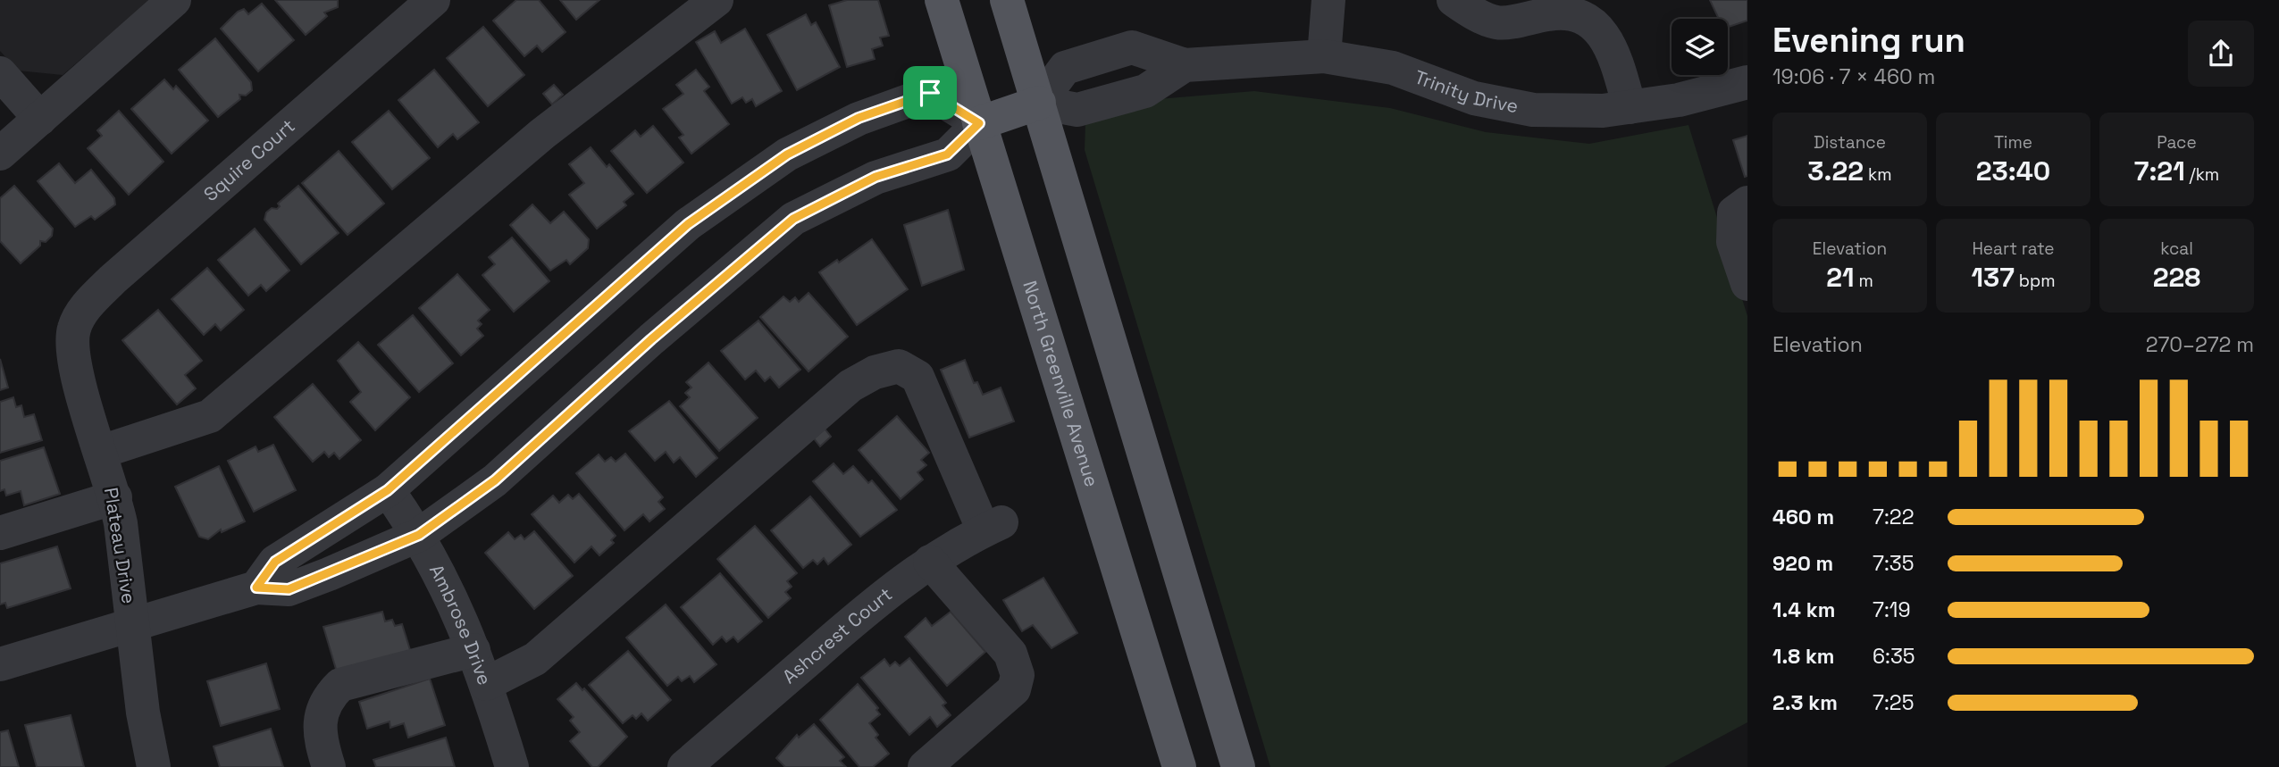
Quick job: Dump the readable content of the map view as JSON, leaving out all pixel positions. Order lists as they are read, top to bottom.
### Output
{
  "streets": {
    "main road": ["North Greenville Avenue"],
    "street": [
      "Trinity Drive",
      "Squire Court",
      "Plateau Drive",
      "Ambrose Drive",
      "Ashcrest Court"
    ]
  },
  "crossings": [
    ["Squire Court", "Plateau Drive"],
    ["Ambrose Drive", "Ashcrest Court"]
  ],
  "page": {
    "heading": ["Evening run", "19:06 · 7 × 460 m"],
    "stats": [
      ["Distance", "3.22 km"],
      ["Time", "23:40"],
      ["Pace", "7:21 /km"],
      ["Elevation", "21 m"],
      ["Heart rate", "137 bpm"],
      ["kcal", "228"]
    ],
    "chart": ["Elevation", "270–272 m"],
    "list": [
      {
        "name": "460 m",
        "note": "7:22"
      },
      {
        "name": "920 m",
        "note": "7:35"
      },
      {
        "name": "1.4 km",
        "note": "7:19"
      },
      {
        "name": "1.8 km",
        "note": "6:35"
      },
      {
        "name": "2.3 km",
        "note": "7:25"
      }
    ]
  }
}
